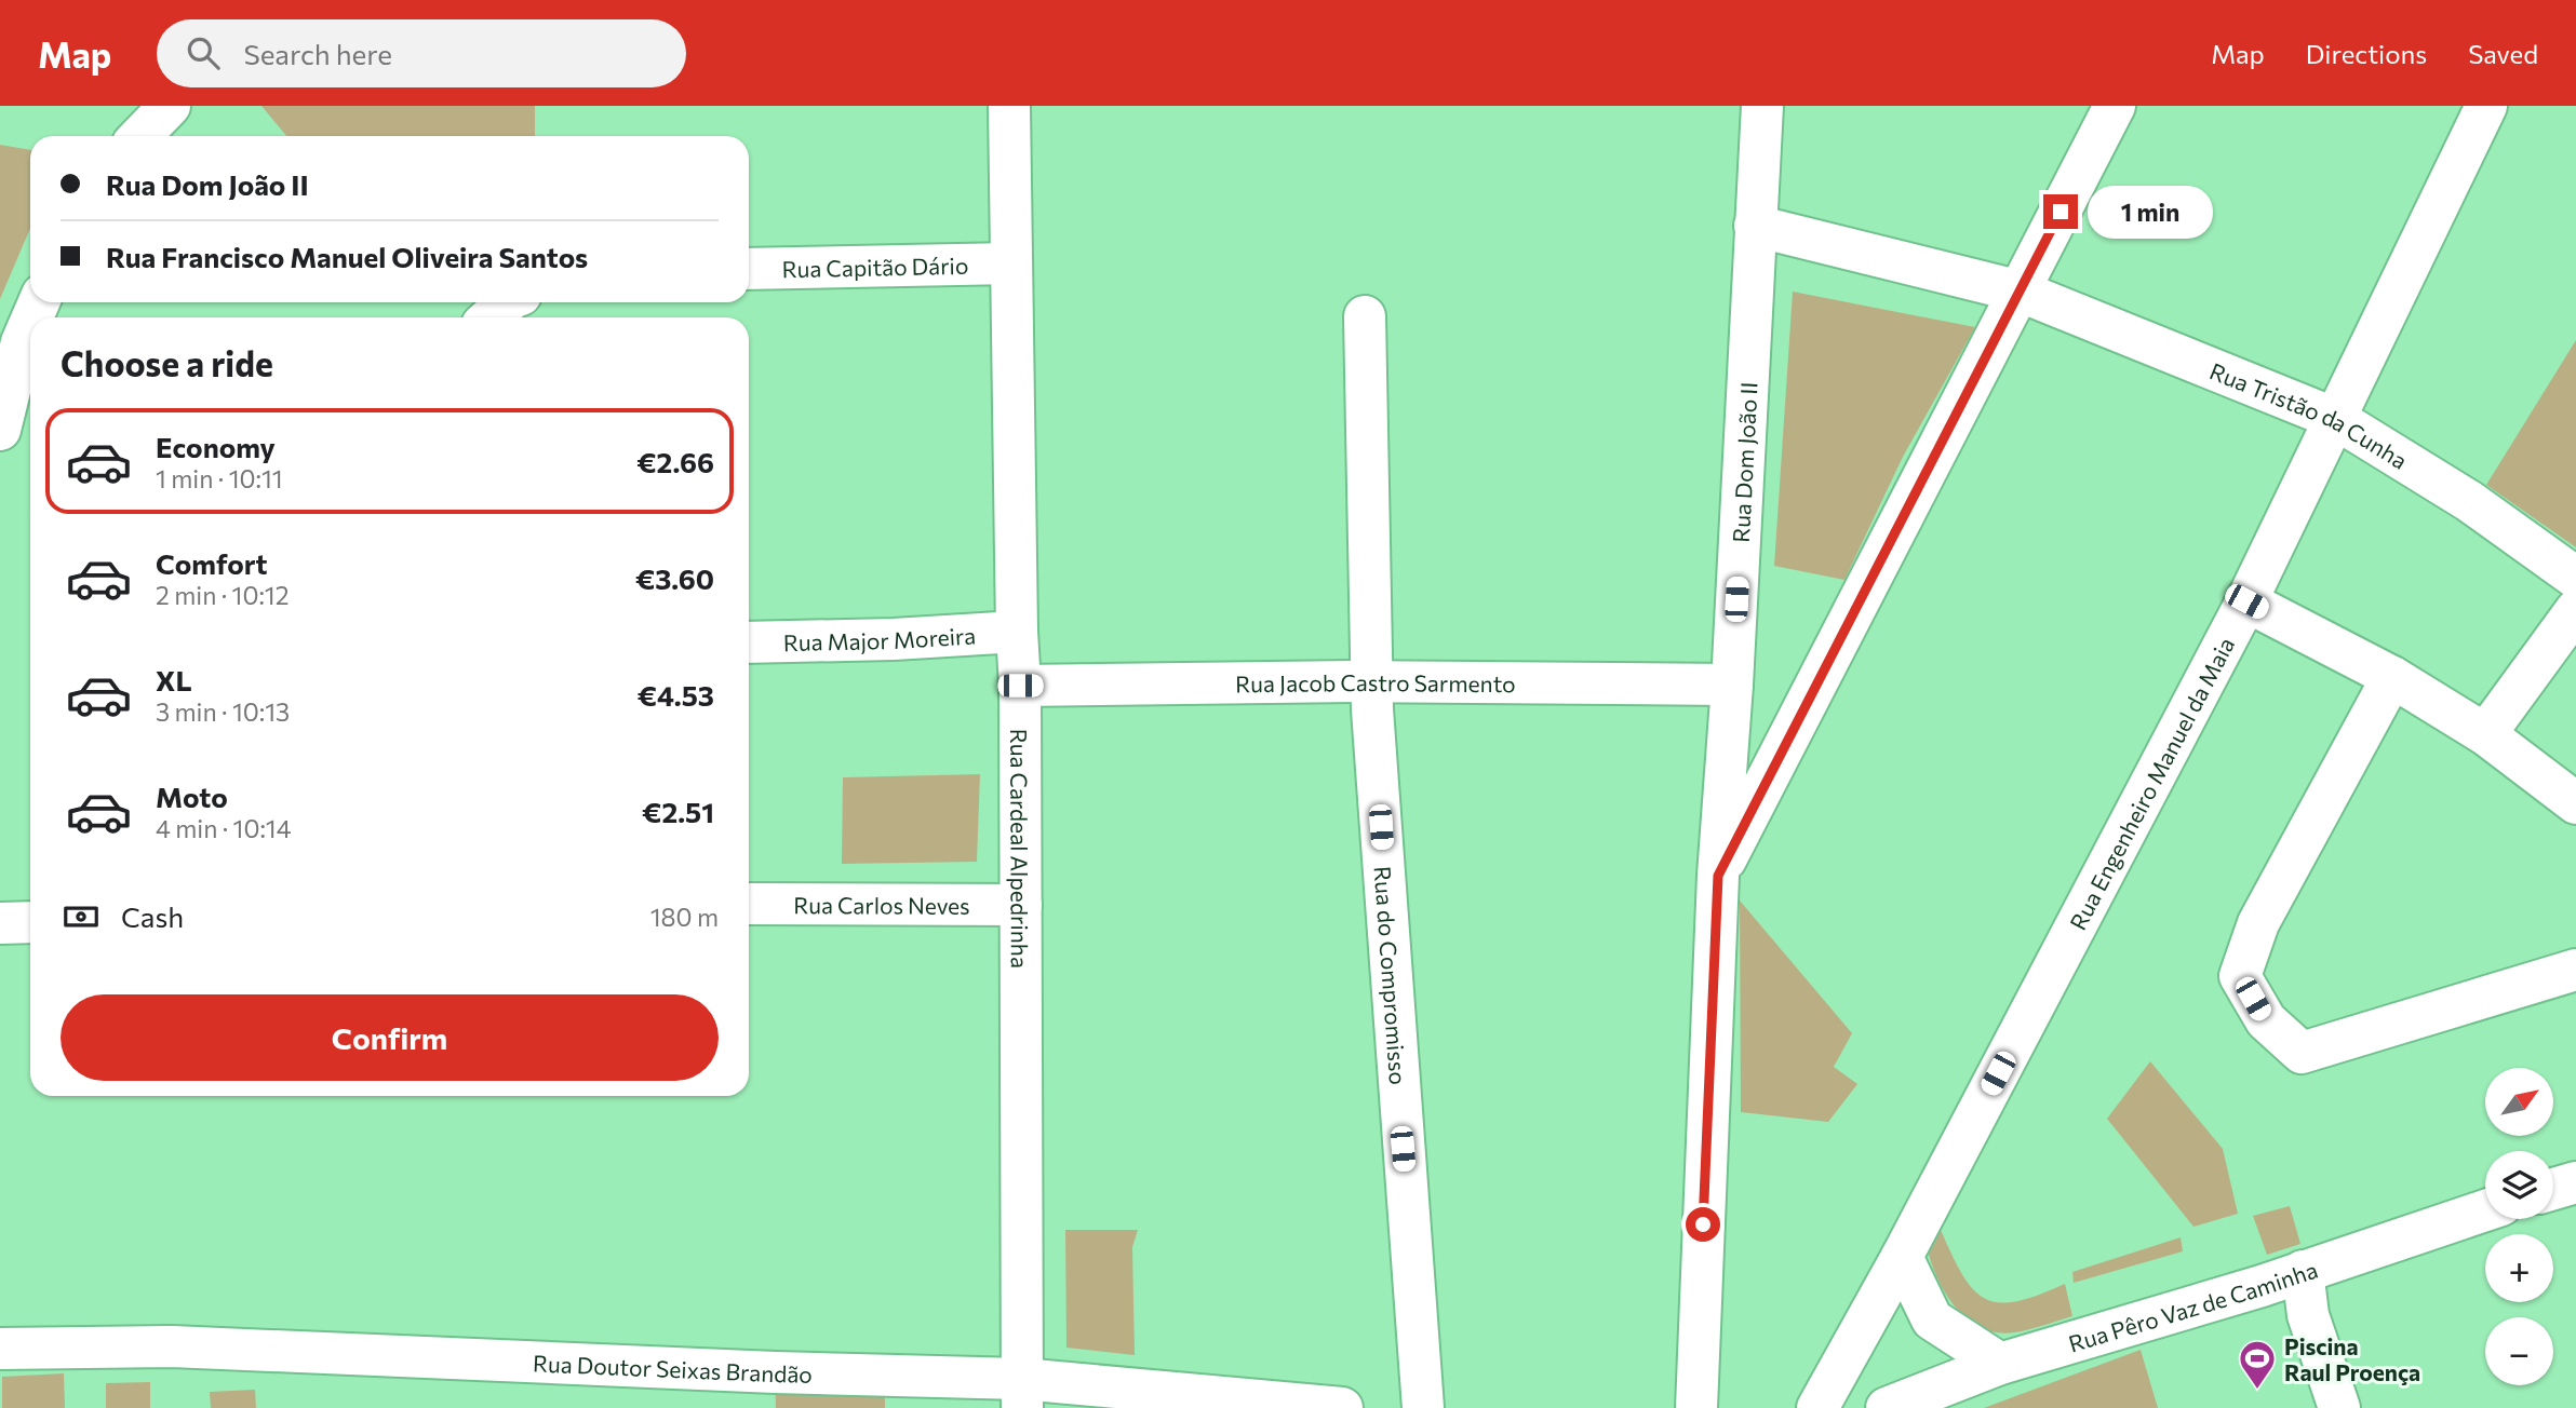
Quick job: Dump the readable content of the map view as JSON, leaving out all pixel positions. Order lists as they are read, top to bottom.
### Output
{
  "streets": {
    "street": [
      "Rua Capitão Dário",
      "Rua Tristão da Cunha",
      "Rua Dom João II",
      "Rua Major Moreira",
      "Rua Jacob Castro Sarmento",
      "Rua Engenheiro Manuel da Maia",
      "Rua Cardeal Alpedrinha",
      "Rua Carlos Neves",
      "Rua do Compromisso",
      "Rua Pêro Vaz de Caminha",
      "Rua Doutor Seixas Brandão"
    ]
  },
  "crossings": [
    ["Rua Capitão Dário", "Rua Cardeal Alpedrinha"],
    ["Rua Tristão da Cunha", "Rua Dom João II"],
    ["Rua Tristão da Cunha", "Rua Engenheiro Manuel da Maia"],
    ["Rua Dom João II", "Rua Jacob Castro Sarmento"],
    ["Rua Major Moreira", "Rua Cardeal Alpedrinha"],
    ["Rua Jacob Castro Sarmento", "Rua Cardeal Alpedrinha"],
    ["Rua Jacob Castro Sarmento", "Rua do Compromisso"],
    ["Rua Cardeal Alpedrinha", "Rua Carlos Neves"],
    ["Rua Cardeal Alpedrinha", "Rua Doutor Seixas Brandão"]
  ],
  "places": {
    "sports": ["Piscina Raul Proença"]
  },
  "north": "top right",
  "page": {
    "header": "Map",
    "search": "Search here",
    "nav": ["Map", "Directions", "Saved"],
    "banner": ["Rua Dom João II", "Rua Francisco Manuel Oliveira Santos"],
    "bubble": "1 min",
    "heading": "Choose a ride",
    "list": [
      {
        "name": "Economy",
        "note": "1 min · 10:11",
        "value": "€2.66"
      },
      {
        "name": "Comfort",
        "note": "2 min · 10:12",
        "value": "€3.60"
      },
      {
        "name": "XL",
        "note": "3 min · 10:13",
        "value": "€4.53"
      },
      {
        "name": "Moto",
        "note": "4 min · 10:14",
        "value": "€2.51"
      }
    ],
    "pay": ["Cash", "180 m"],
    "buttons": "Confirm",
    "map_buttons": ["+", "−"]
  }
}
